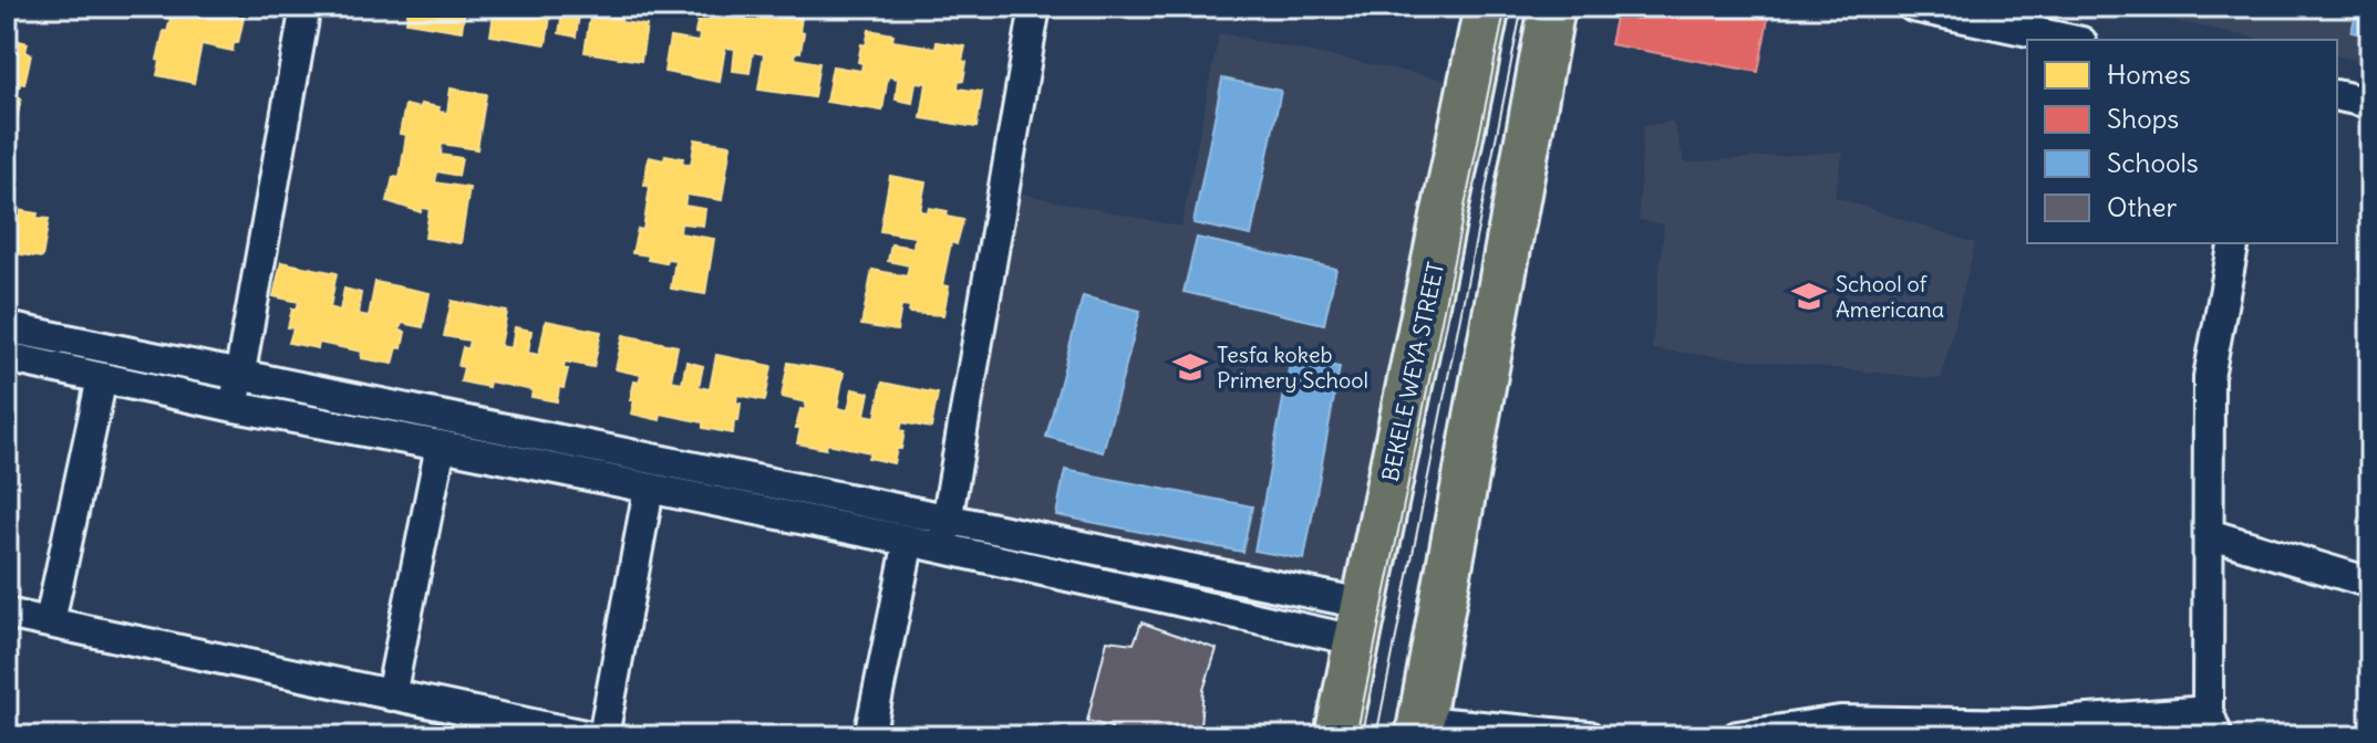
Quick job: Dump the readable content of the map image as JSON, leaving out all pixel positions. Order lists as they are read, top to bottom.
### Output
{
  "streets": {
    "main road": ["BEKELE WEYA STREET"]
  },
  "places": {
    "school or university": ["School of Americana", "Tesfa kokeb Primery School"]
  },
  "legend": [
    "Homes",
    "Shops",
    "Schools",
    "Other"
  ]
}
